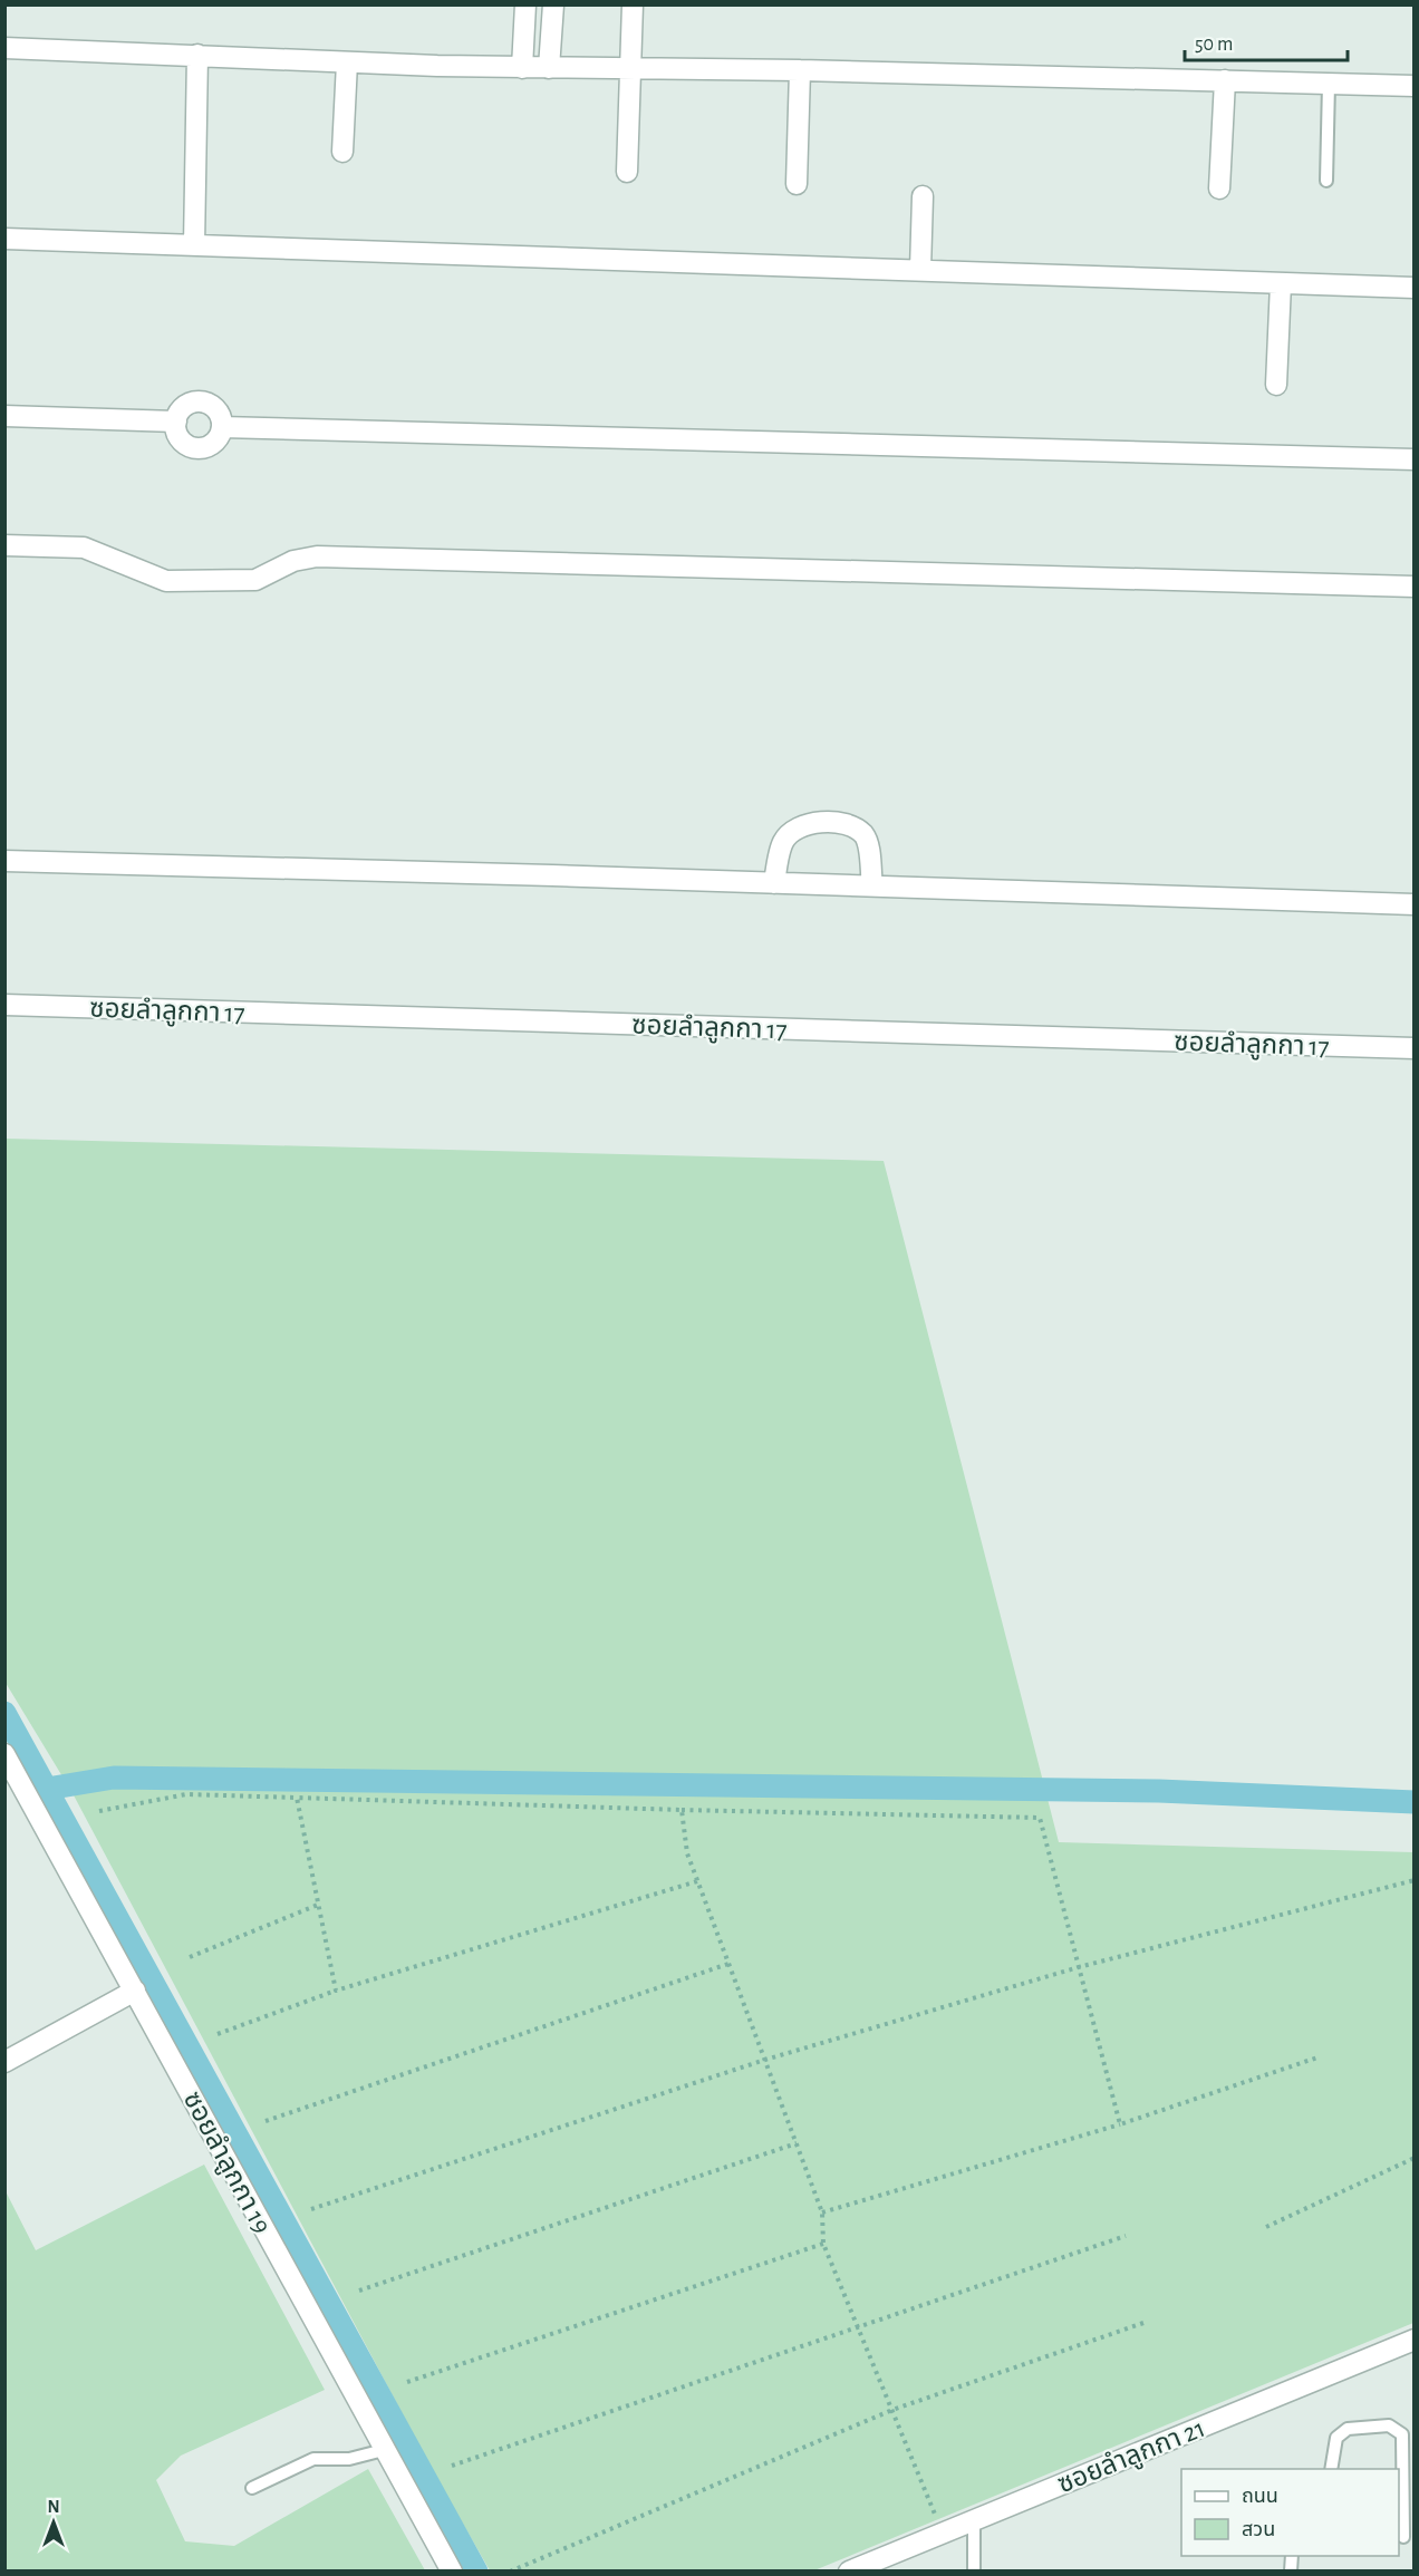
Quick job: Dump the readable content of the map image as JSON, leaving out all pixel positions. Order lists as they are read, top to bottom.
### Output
{
  "streets": {
    "street": ["ซอยลำลูกกา 17", "ซอยลำลูกกา 19", "ซอยลำลูกกา 21"]
  },
  "legend": ["ถนน", "สวน"],
  "scale_bar": "50 m",
  "north": "top"
}
